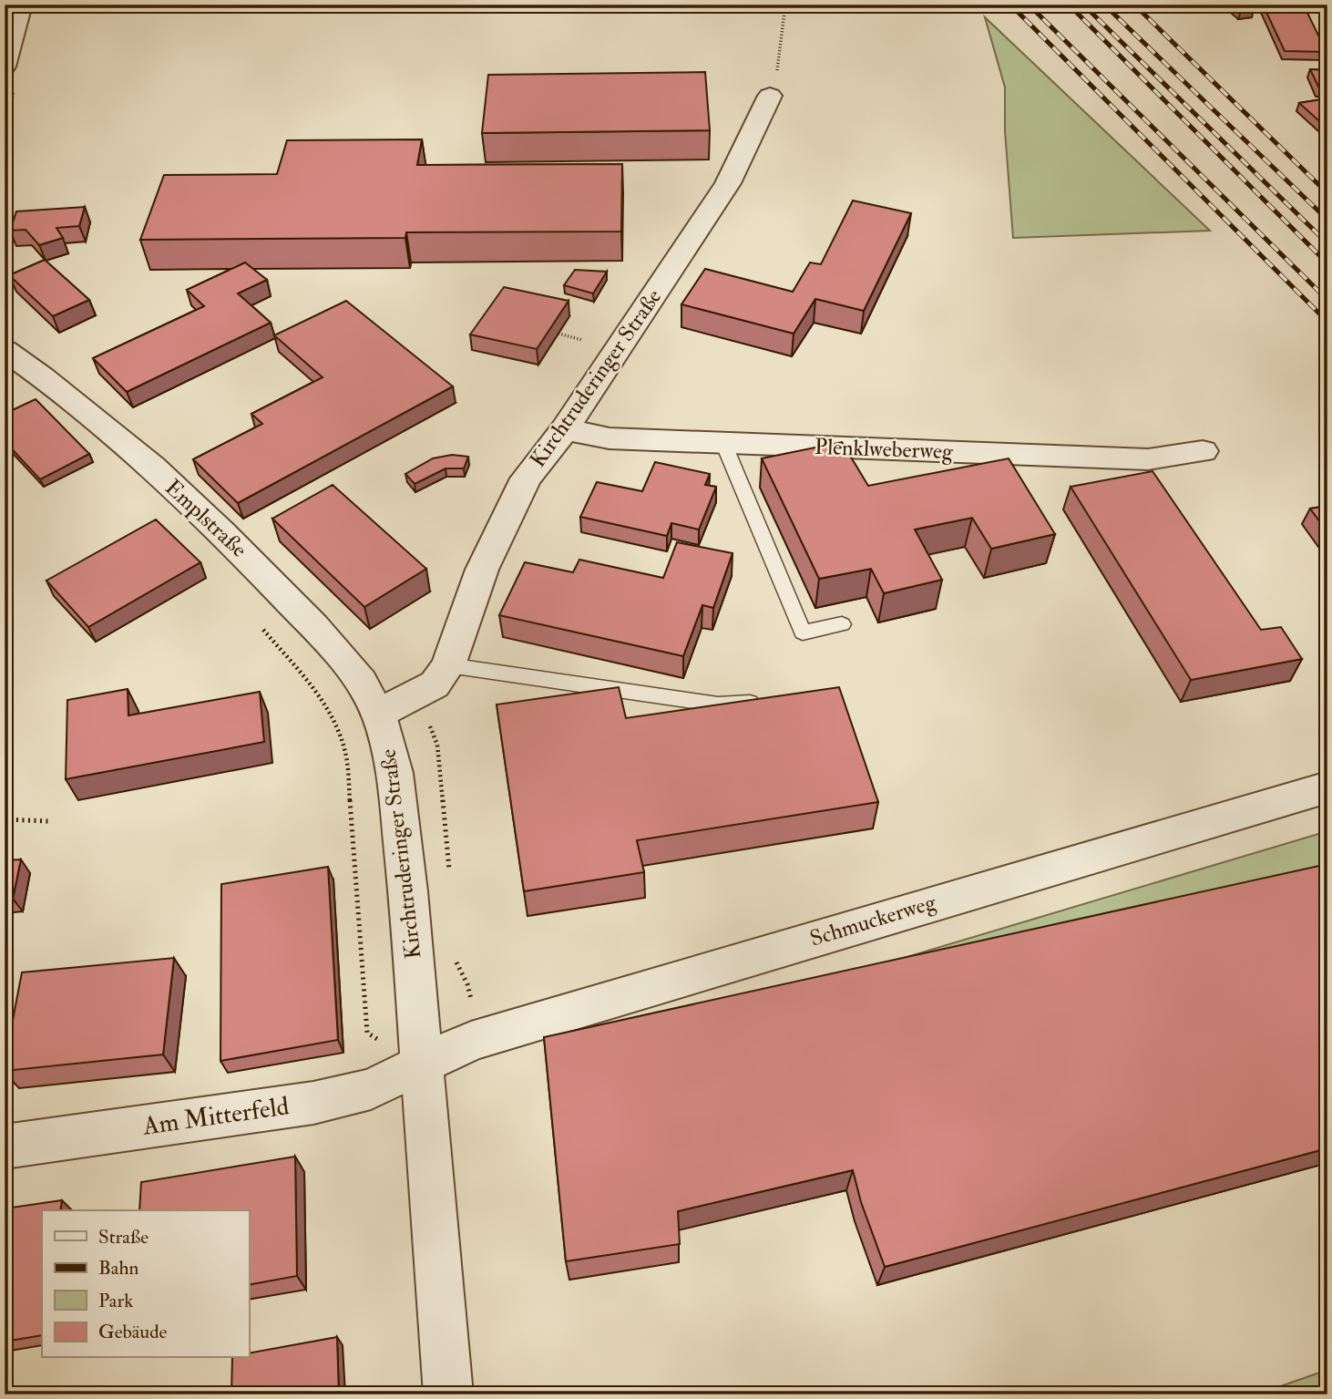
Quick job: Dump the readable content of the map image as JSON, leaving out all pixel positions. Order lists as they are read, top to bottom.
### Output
{
  "streets": {
    "street": [
      "Kirchtruderinger Straße",
      "Plenklweberweg",
      "Emplstraße",
      "Schmuckerweg",
      "Am Mitterfeld"
    ]
  },
  "crossings": [
    ["Kirchtruderinger Straße", "Plenklweberweg"],
    ["Kirchtruderinger Straße", "Emplstraße"],
    ["Kirchtruderinger Straße", "Schmuckerweg"],
    ["Kirchtruderinger Straße", "Am Mitterfeld"],
    ["Schmuckerweg", "Am Mitterfeld"]
  ],
  "legend": [
    "Straße",
    "Bahn",
    "Park",
    "Gebäude"
  ]
}
